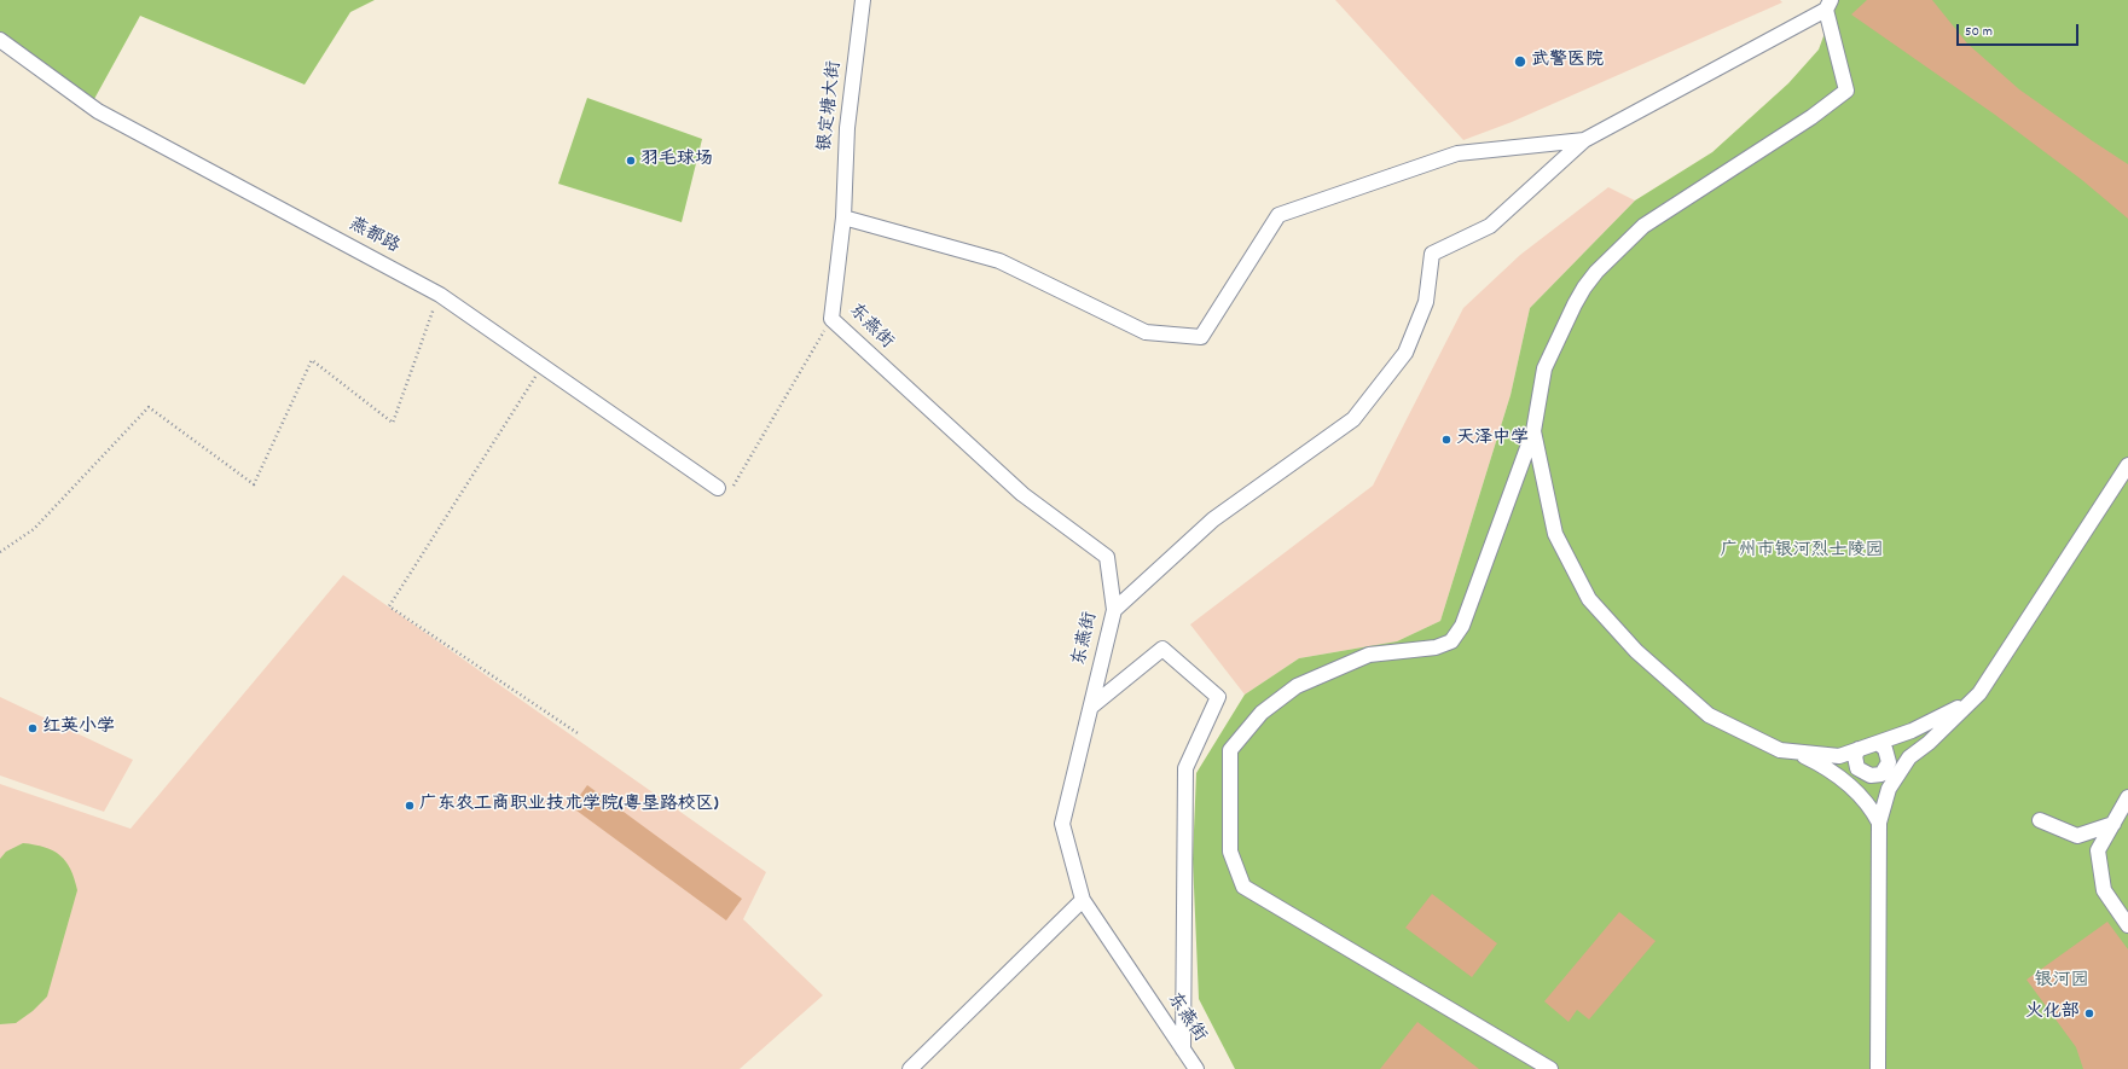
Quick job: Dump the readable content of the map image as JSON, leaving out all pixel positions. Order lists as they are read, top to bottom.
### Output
{
  "streets": {
    "street": ["银定塘大街", "燕都路", "东燕街"]
  },
  "crossings": [
    ["银定塘大街", "东燕街"]
  ],
  "parks": ["广州市银河烈士陵园", "银河园"],
  "places": [
    "武警医院",
    "羽毛球场",
    "天泽中学",
    "红英小学",
    "广东农工商职业技术学院(粤垦路校区)",
    "火化部"
  ],
  "scale_bar": "50 m"
}
